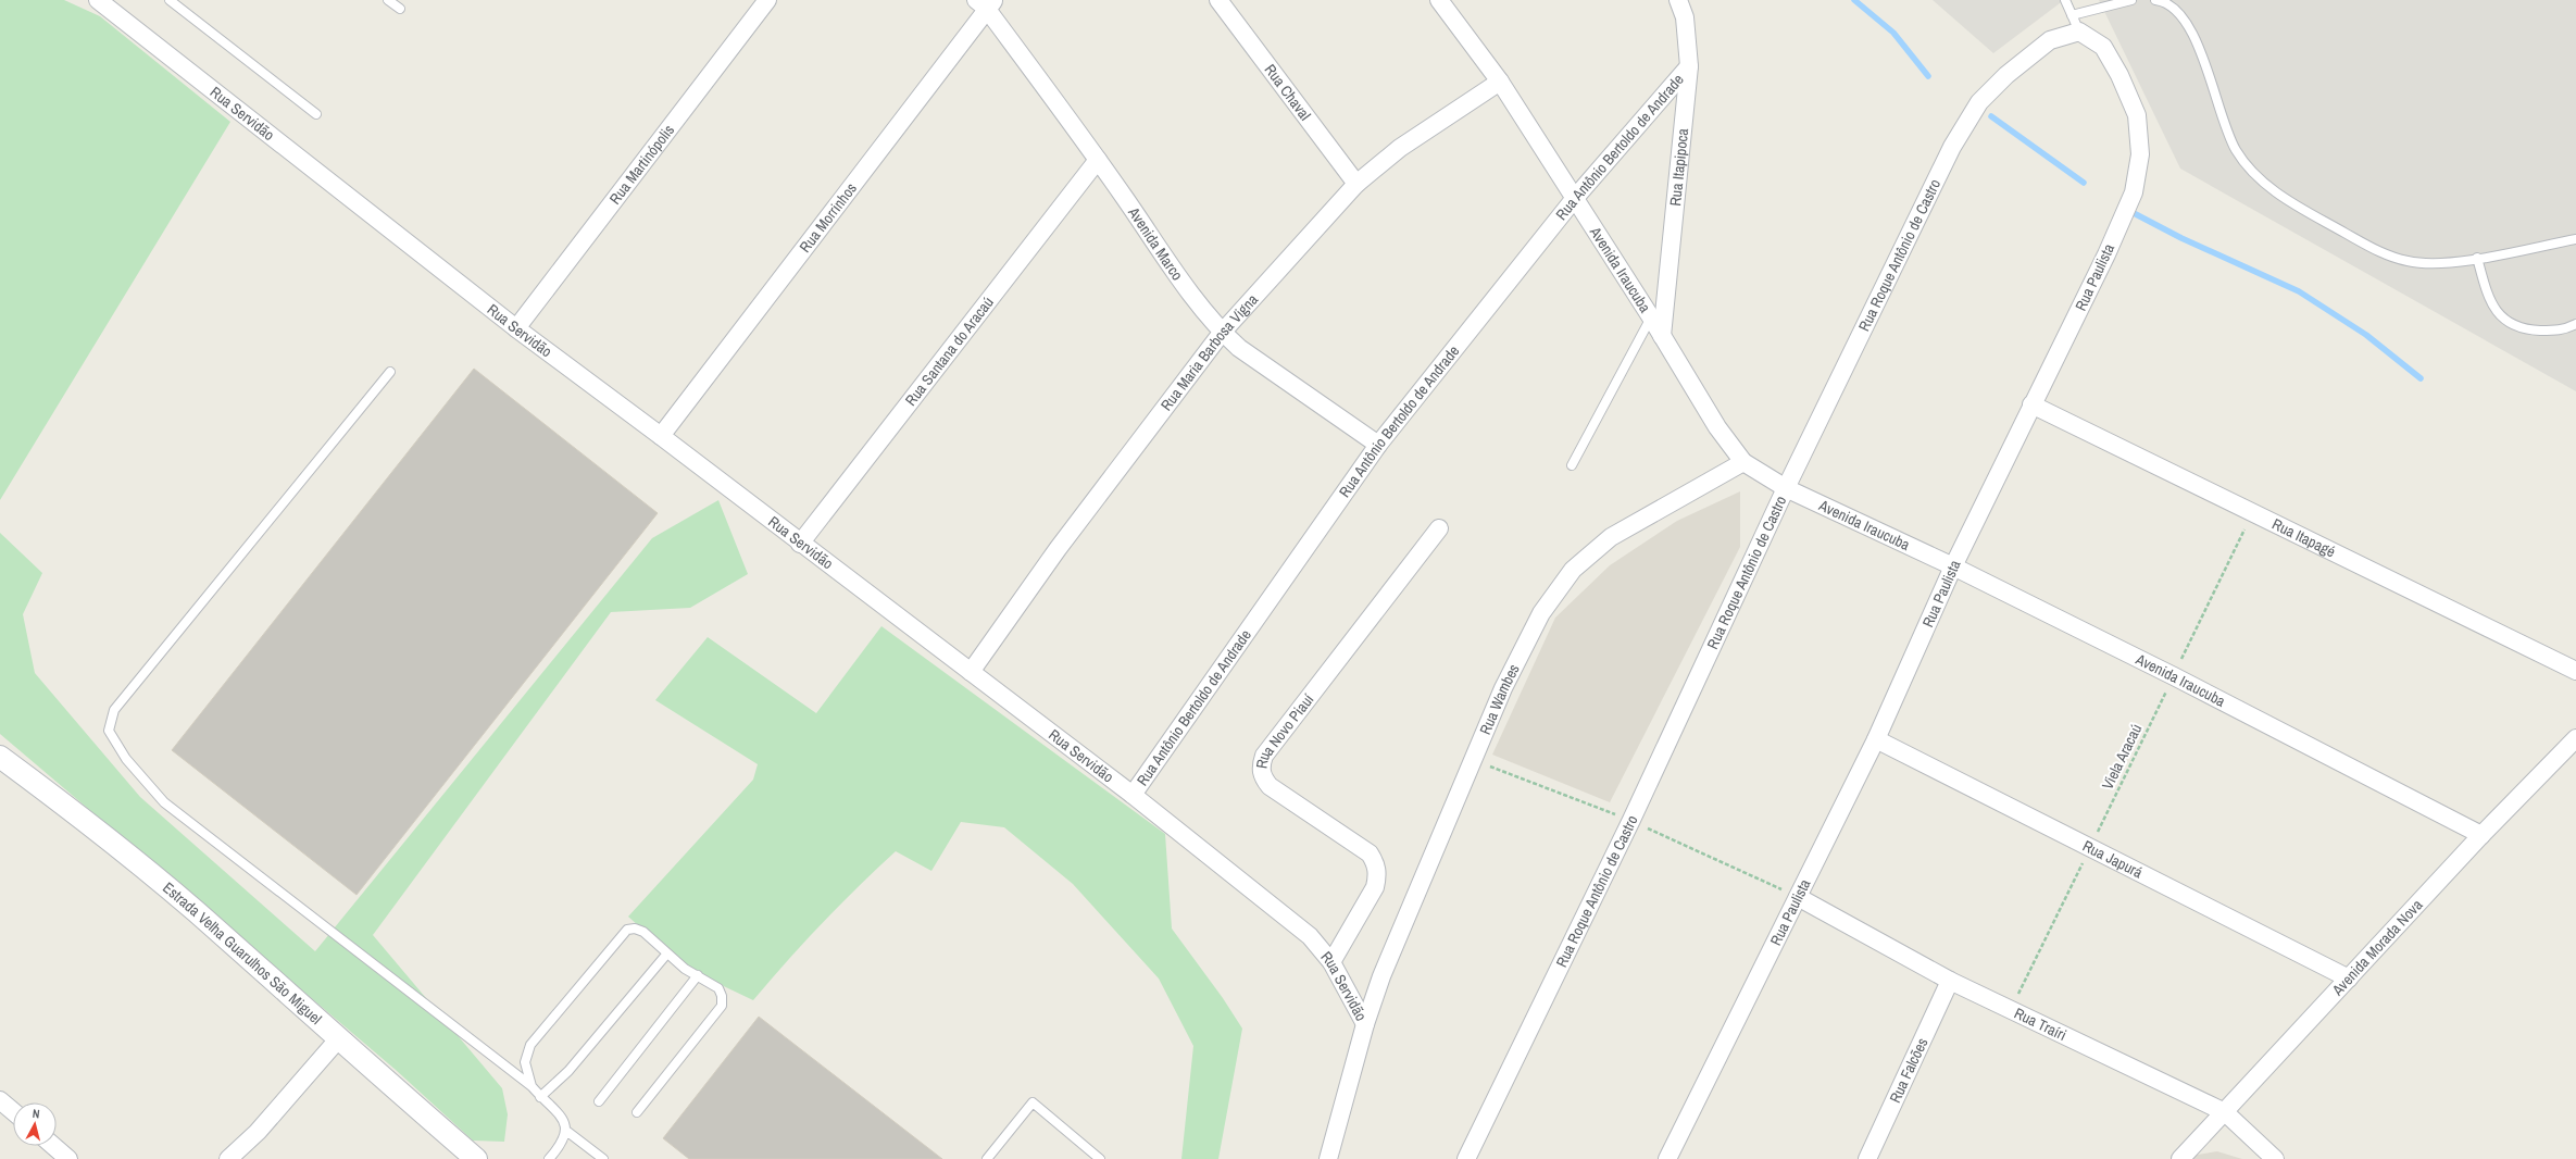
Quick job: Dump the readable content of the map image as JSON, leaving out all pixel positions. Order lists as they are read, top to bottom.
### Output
{
  "streets": {
    "street": [
      "Rua Chaval",
      "Rua Servidão",
      "Rua Antônio Bertoldo de Andrade",
      "Rua Martinópolis",
      "Rua Itapipoca",
      "Rua Morrinhos",
      "Avenida Marco",
      "Rua Roque Antônio de Castro",
      "Avenida Iraucuba",
      "Rua Paulista",
      "Rua Santana do Aracaú",
      "Rua Maria Barbosa Vigna",
      "Rua Itapagé",
      "Rua Wambes",
      "Rua Novo Piauí",
      "Rua Japurá",
      "Avenida Morada Nova",
      "Estrada Velha Guarulhos São Miguel",
      "Rua Traíri",
      "Rua Falcões"
    ],
    "path": ["Viela Aracaú"]
  },
  "crossings": [
    ["Rua Chaval", "Rua Maria Barbosa Vigna"],
    ["Rua Servidão", "Rua Antônio Bertoldo de Andrade"],
    ["Rua Servidão", "Rua Martinópolis"],
    ["Rua Servidão", "Rua Morrinhos"],
    ["Rua Servidão", "Rua Santana do Aracaú"],
    ["Rua Servidão", "Rua Maria Barbosa Vigna"],
    ["Rua Servidão", "Rua Wambes"],
    ["Rua Servidão", "Rua Novo Piauí"],
    ["Rua Antônio Bertoldo de Andrade", "Rua Itapipoca"],
    ["Rua Antônio Bertoldo de Andrade", "Avenida Marco"],
    ["Rua Antônio Bertoldo de Andrade", "Avenida Iraucuba"],
    ["Rua Itapipoca", "Avenida Iraucuba"],
    ["Rua Morrinhos", "Avenida Marco"],
    ["Avenida Marco", "Rua Santana do Aracaú"],
    ["Avenida Marco", "Rua Maria Barbosa Vigna"],
    ["Rua Roque Antônio de Castro", "Avenida Iraucuba"],
    ["Rua Roque Antônio de Castro", "Rua Paulista"],
    ["Avenida Iraucuba", "Rua Paulista"],
    ["Avenida Iraucuba", "Rua Maria Barbosa Vigna"],
    ["Avenida Iraucuba", "Rua Wambes"],
    ["Avenida Iraucuba", "Viela Aracaú"],
    ["Avenida Iraucuba", "Avenida Morada Nova"],
    ["Rua Paulista", "Rua Itapagé"],
    ["Rua Paulista", "Rua Japurá"],
    ["Rua Paulista", "Rua Traíri"],
    ["Rua Itapagé", "Viela Aracaú"],
    ["Viela Aracaú", "Rua Japurá"],
    ["Viela Aracaú", "Rua Traíri"],
    ["Rua Japurá", "Avenida Morada Nova"],
    ["Avenida Morada Nova", "Rua Traíri"],
    ["Rua Traíri", "Rua Falcões"]
  ],
  "north": "top"
}
